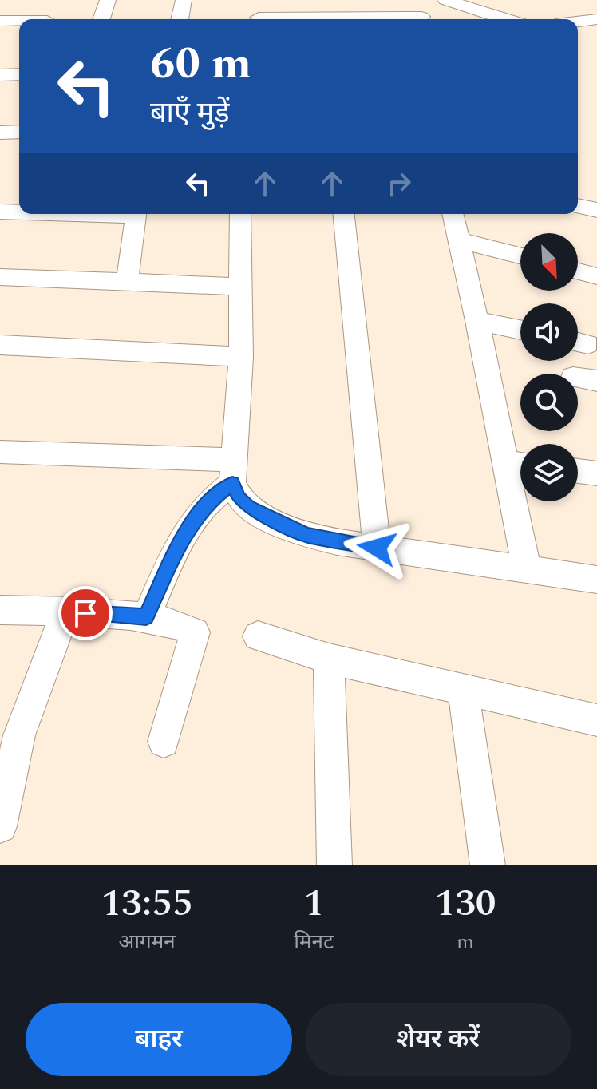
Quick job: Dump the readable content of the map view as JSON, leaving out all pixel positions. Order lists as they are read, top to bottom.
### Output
{
  "north": "bottom right",
  "page": {
    "turn": ["60 m", "बाएँ मुड़ें"],
    "eta": [
      "13:55",
      "आगमन",
      "1",
      "मिनट",
      "130",
      "m"
    ],
    "buttons": ["बाहर", "शेयर करें"]
  }
}
